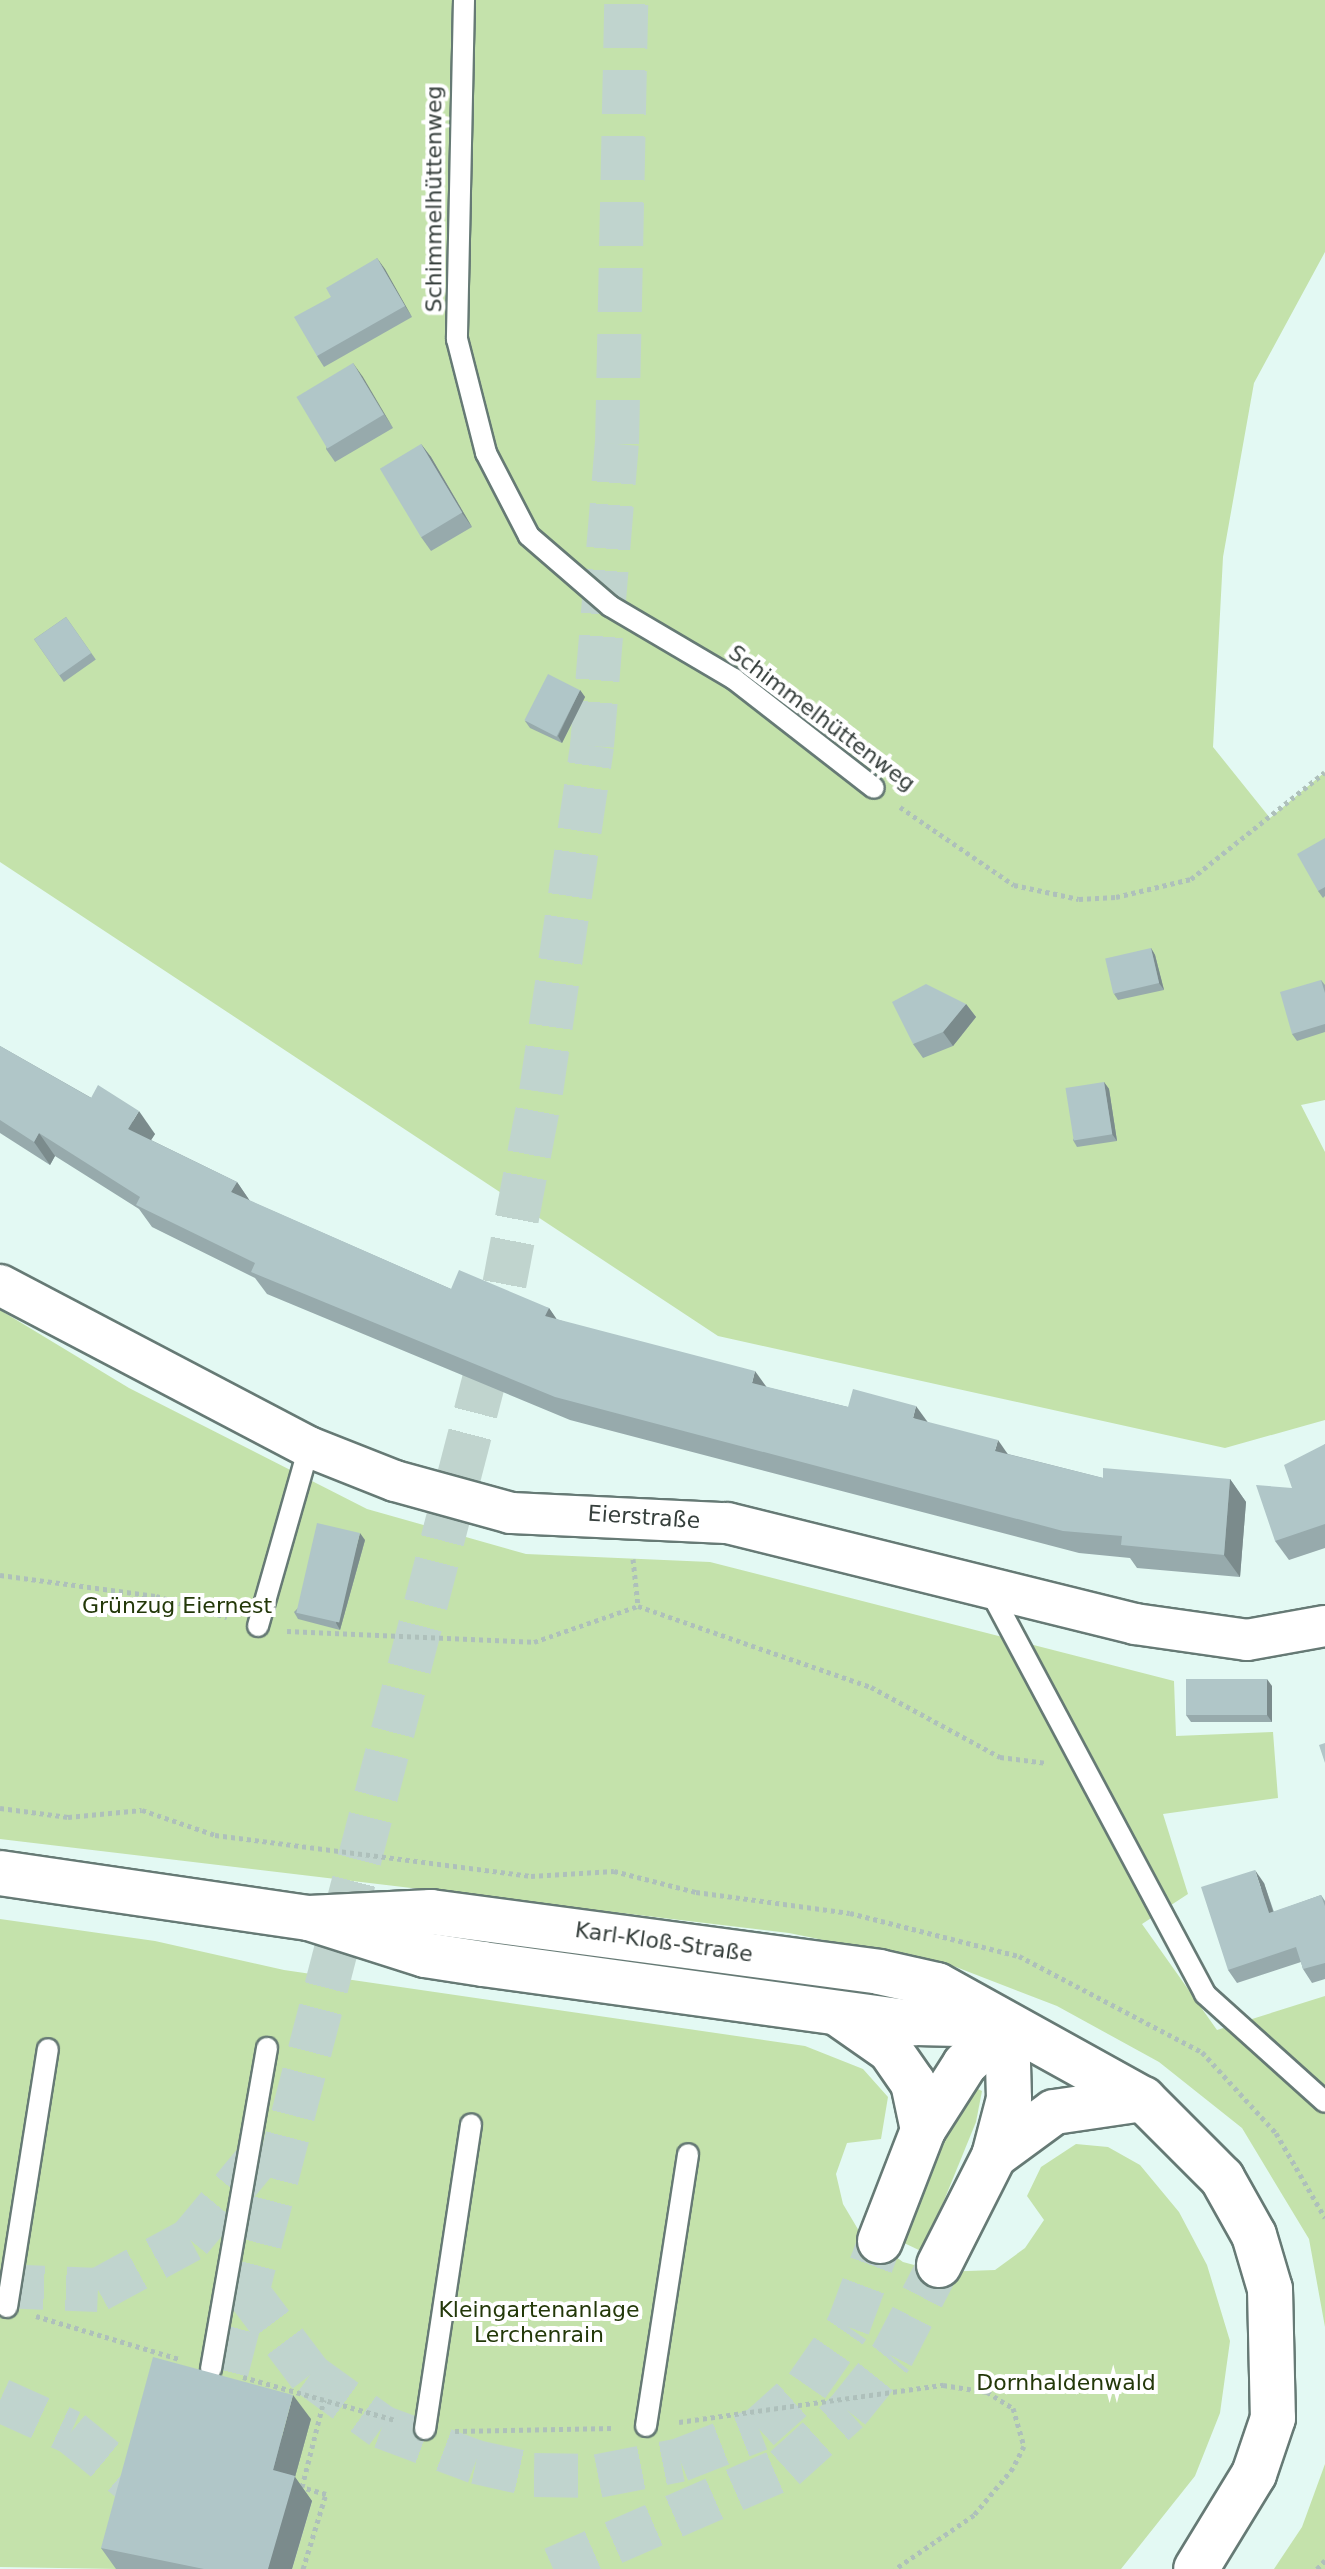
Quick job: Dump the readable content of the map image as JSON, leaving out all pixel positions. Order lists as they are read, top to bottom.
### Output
{
  "streets": {
    "main road": ["Karl-Kloß-Straße"],
    "street": ["Eierstraße"],
    "lane": ["Schimmelhüttenweg"]
  },
  "parks": ["Grünzug Eiernest", "Kleingartenanlage Lerchenrain", "Dornhaldenwald"]
}
